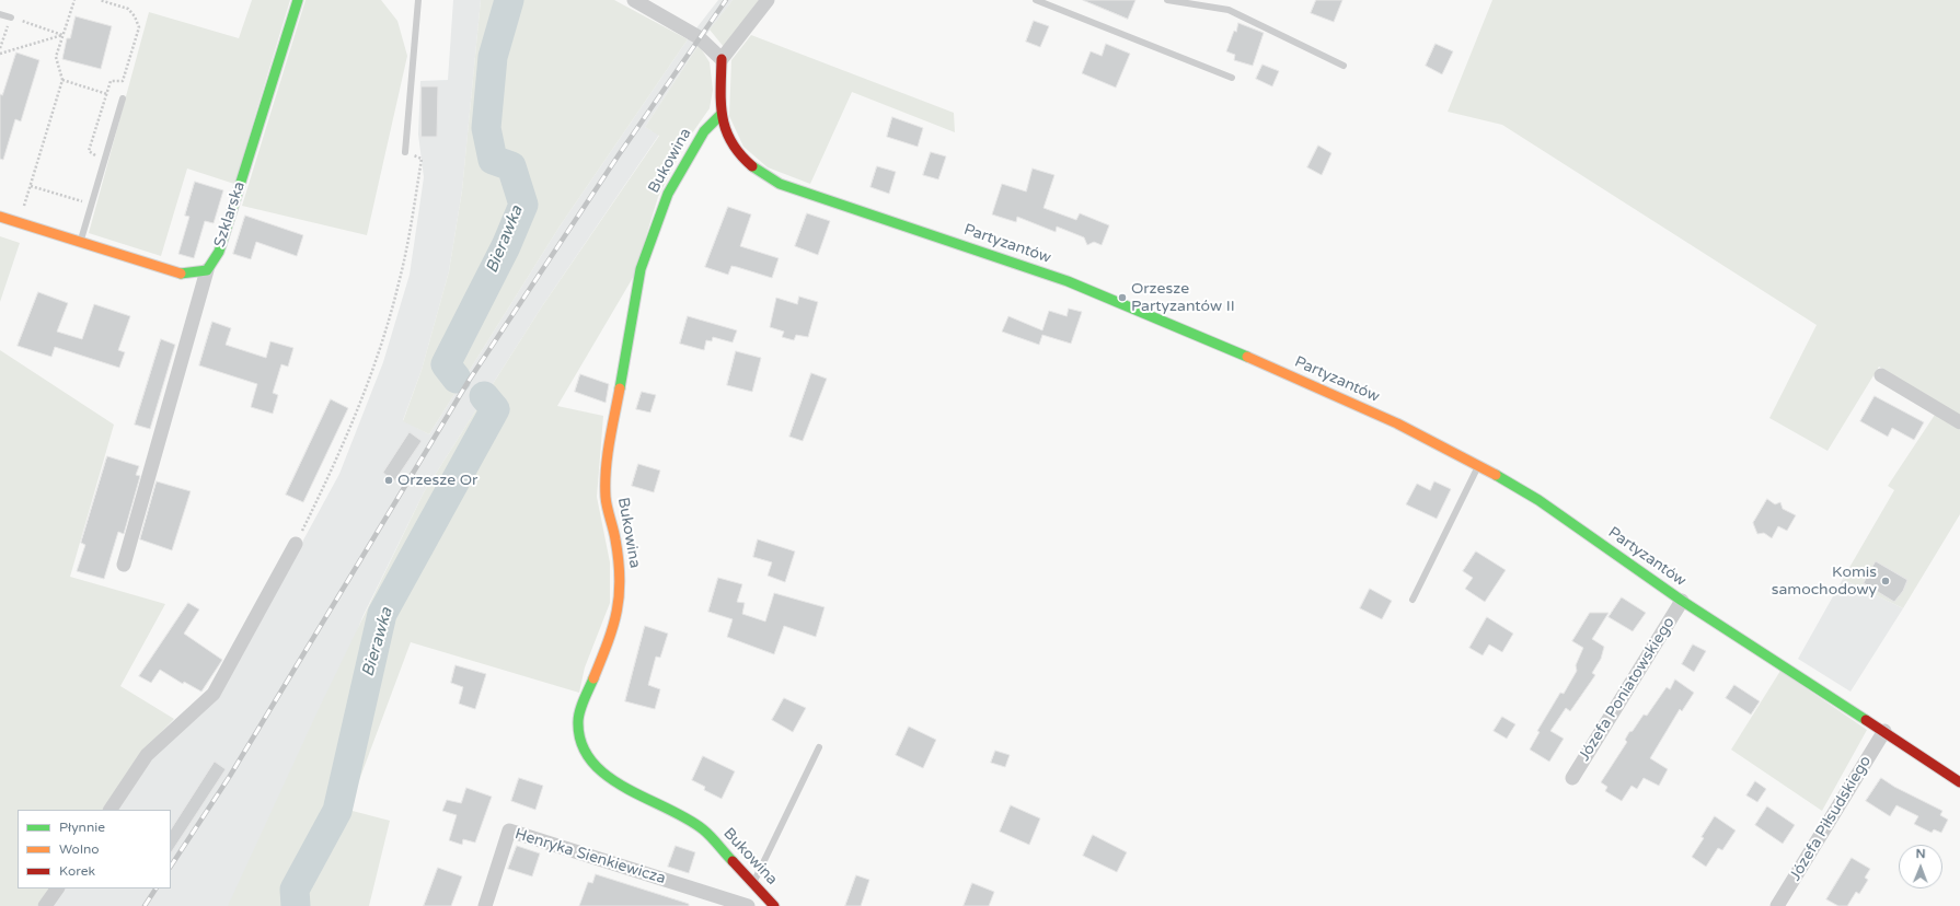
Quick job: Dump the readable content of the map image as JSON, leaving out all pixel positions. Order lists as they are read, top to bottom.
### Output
{
  "streets": {
    "street": [
      "Bukowina",
      "Szklarska",
      "Partyzantów",
      "Józefa Poniatowskiego",
      "Józefa Piłsudskiego",
      "Henryka Sienkiewicza"
    ]
  },
  "crossings": [
    ["Bukowina", "Partyzantów"],
    ["Partyzantów", "Józefa Poniatowskiego"],
    ["Partyzantów", "Józefa Piłsudskiego"]
  ],
  "water": ["Bierawka"],
  "places": ["Orzesze Partyzantów II", "Orzesze Or", "Komis samochodowy"],
  "legend": ["Płynnie", "Wolno", "Korek"],
  "north": "top"
}
